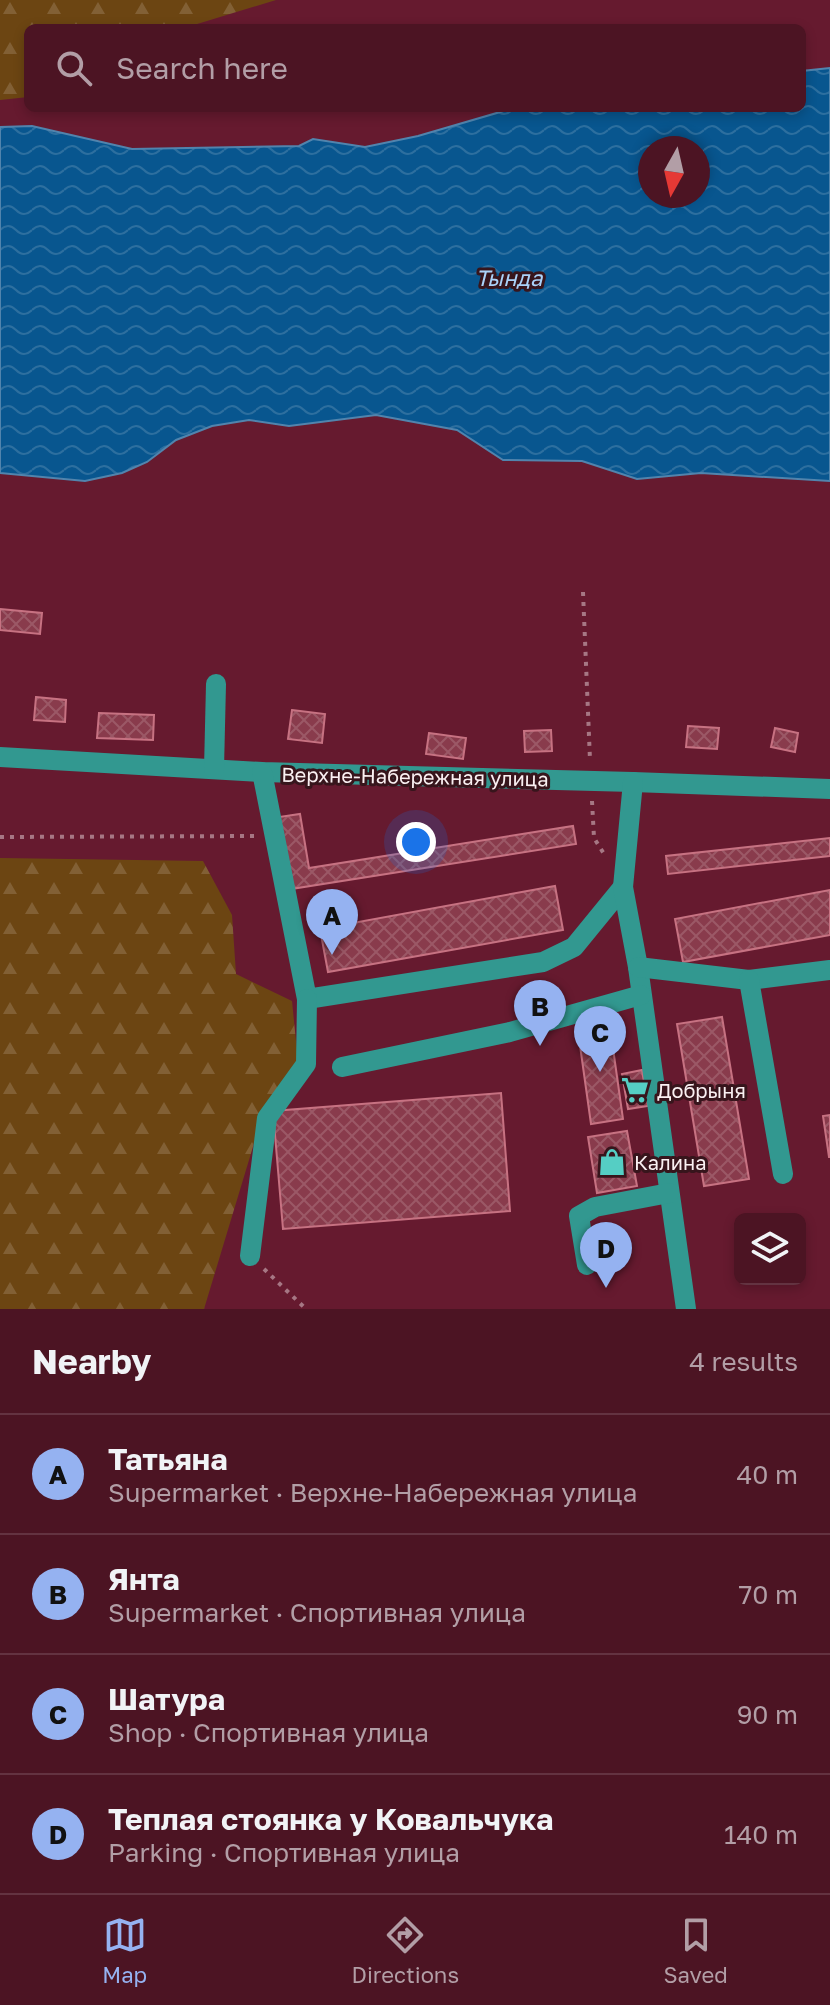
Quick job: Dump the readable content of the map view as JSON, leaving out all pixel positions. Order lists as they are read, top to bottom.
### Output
{
  "streets": {
    "street": ["Верхне-Набережная улица"]
  },
  "water": ["Тында"],
  "places": {
    "supermarket": ["Добрыня"],
    "shop": ["Калина"]
  },
  "north": "bottom",
  "page": {
    "search": "Search here",
    "pins": [
      "A",
      "B",
      "C",
      "D"
    ],
    "heading": ["Nearby", "4 results"],
    "list": [
      {
        "mark": "A",
        "name": "Татьяна",
        "note": "Supermarket · Верхне-Набережная улица",
        "value": "40 m"
      },
      {
        "mark": "B",
        "name": "Янта",
        "note": "Supermarket · Спортивная улица",
        "value": "70 m"
      },
      {
        "mark": "C",
        "name": "Шатура",
        "note": "Shop · Спортивная улица",
        "value": "90 m"
      },
      {
        "mark": "D",
        "name": "Теплая стоянка у Ковальчука",
        "note": "Parking · Спортивная улица",
        "value": "140 m"
      }
    ],
    "nav": ["Map", "Directions", "Saved"]
  }
}
